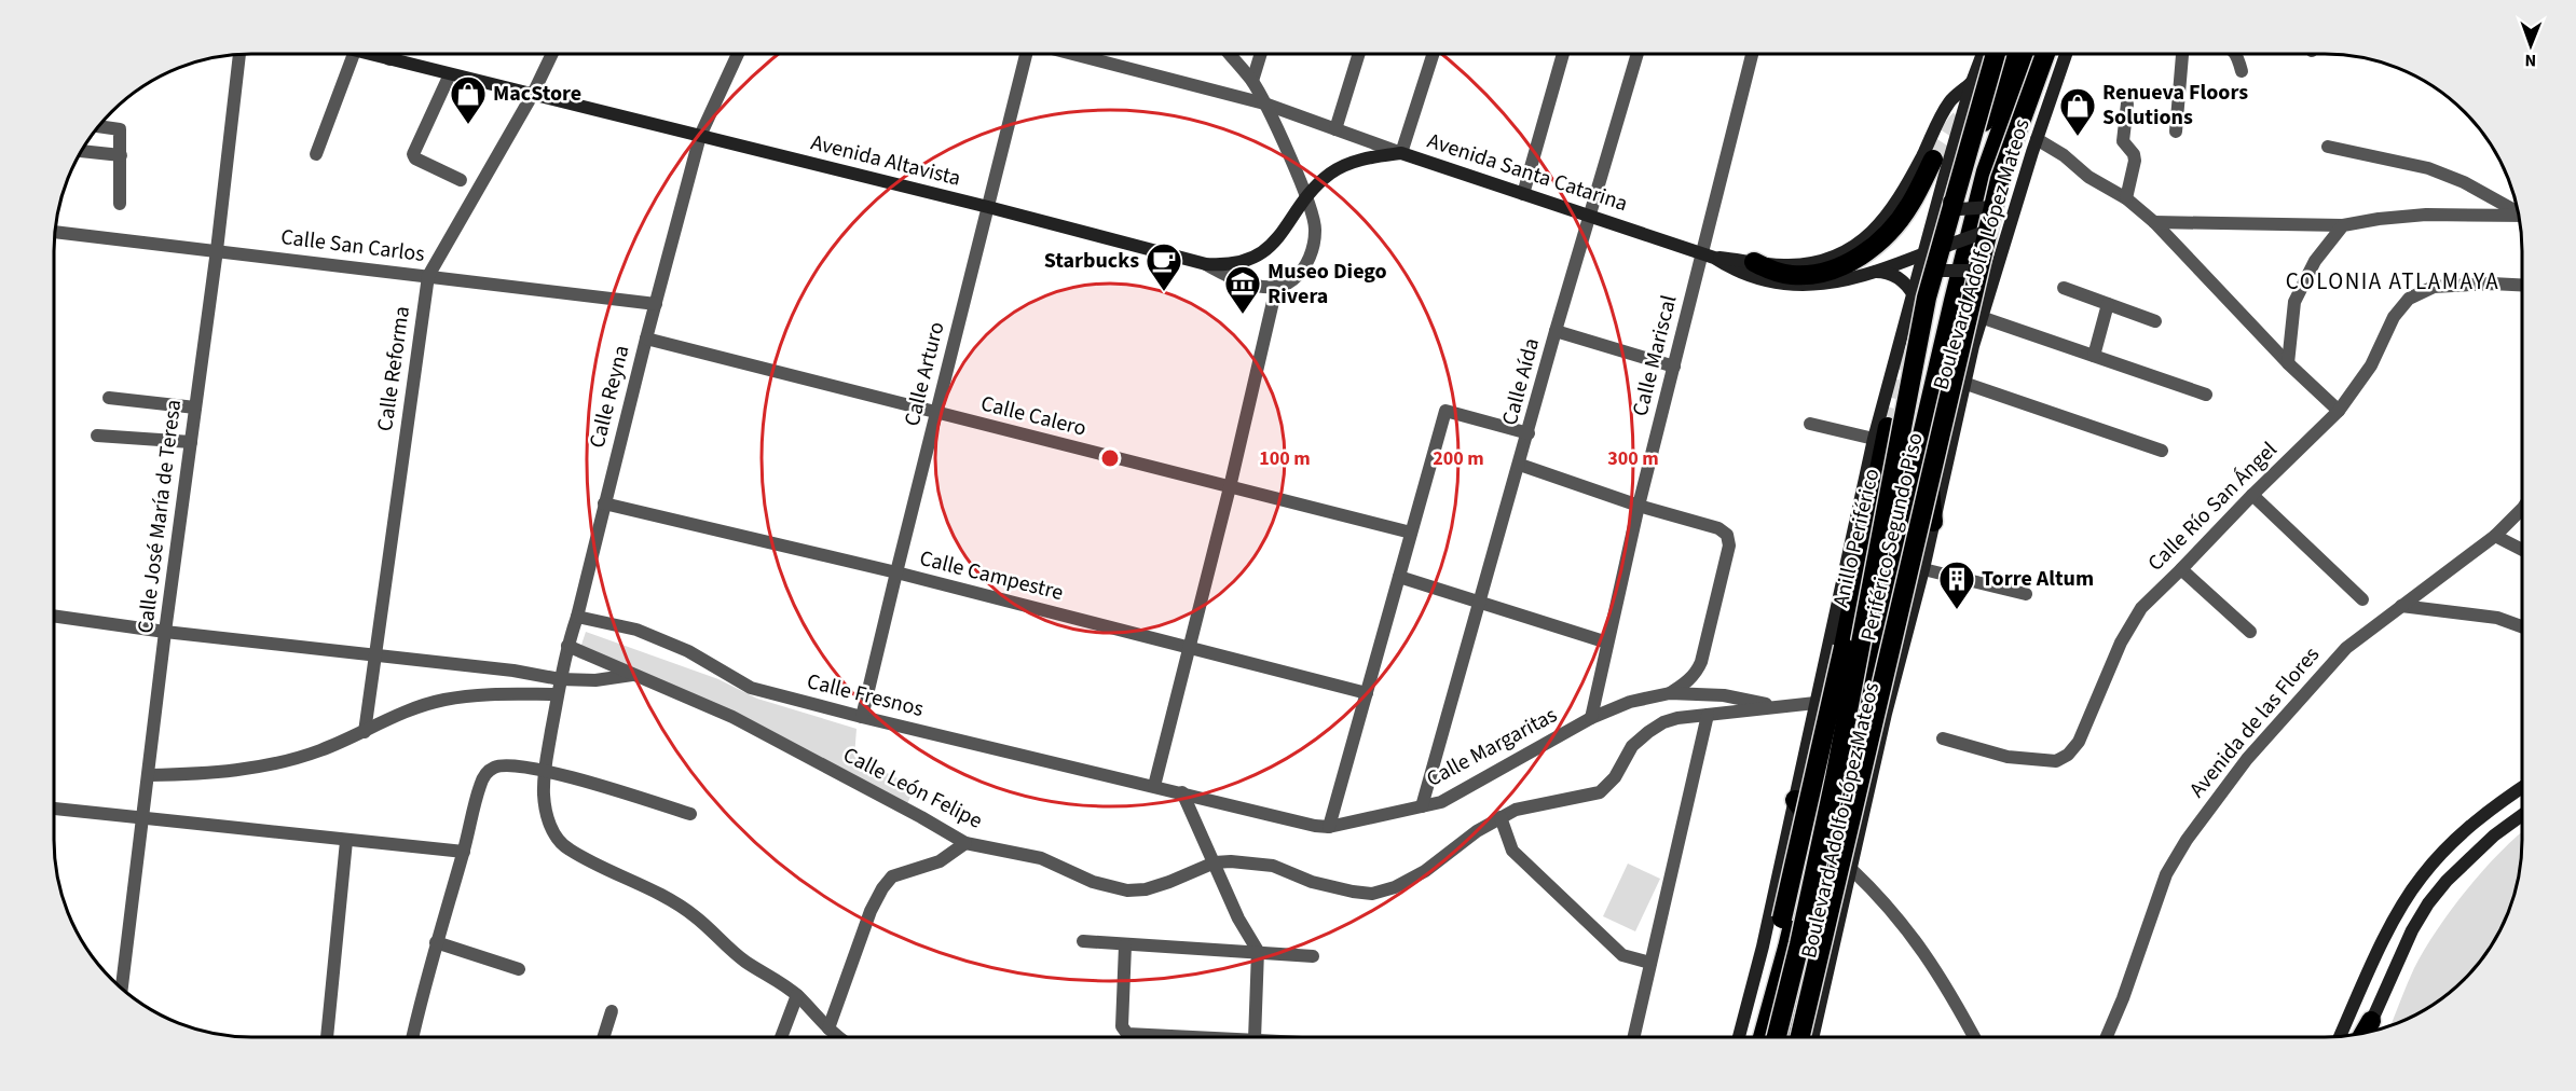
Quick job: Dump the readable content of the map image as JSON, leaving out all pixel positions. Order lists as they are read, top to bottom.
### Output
{
  "streets": {
    "highway": ["Periférico Segundo Piso", "Anillo Periférico"],
    "main road": ["Avenida Altavista", "Avenida Santa Catarina", "Boulevard Adolfo López Mateos"],
    "street": [
      "Calle San Carlos",
      "Calle Mariscal",
      "Calle Reforma",
      "Calle Arturo",
      "Calle Aída",
      "Calle Reyna",
      "Calle Calero",
      "Calle Río San Ángel",
      "Calle José María de Teresa",
      "Calle Campestre",
      "Calle Fresnos",
      "Avenida de las Flores",
      "Calle Margaritas",
      "Calle León Felipe"
    ]
  },
  "crossings": [
    ["Avenida Altavista", "Avenida Santa Catarina"],
    ["Avenida Altavista", "Calle Reforma"],
    ["Avenida Altavista", "Calle Arturo"],
    ["Avenida Altavista", "Calle Reyna"],
    ["Avenida Santa Catarina", "Boulevard Adolfo López Mateos"],
    ["Avenida Santa Catarina", "Calle Mariscal"],
    ["Avenida Santa Catarina", "Calle Aída"],
    ["Calle San Carlos", "Calle Reforma"],
    ["Calle San Carlos", "Calle Reyna"],
    ["Calle San Carlos", "Calle José María de Teresa"],
    ["Calle Mariscal", "Calle Margaritas"],
    ["Calle Arturo", "Calle Calero"],
    ["Calle Arturo", "Calle Campestre"],
    ["Calle Arturo", "Calle Fresnos"],
    ["Calle Aída", "Calle Margaritas"],
    ["Calle Reyna", "Calle Calero"],
    ["Calle Reyna", "Calle Campestre"],
    ["Calle Reyna", "Calle Fresnos"],
    ["Calle Reyna", "Calle León Felipe"],
    ["Calle Fresnos", "Calle Margaritas"],
    ["Calle Margaritas", "Calle León Felipe"]
  ],
  "districts": ["COLONIA ATLAMAYA"],
  "places": {
    "shop": ["MacStore", "Renueva Floors Solutions"],
    "cafe": ["Starbucks"],
    "museum": ["Museo Diego Rivera"],
    "building": ["Torre Altum"]
  },
  "north": "bottom",
  "rings": ["100 m", "200 m", "300 m"]
}
